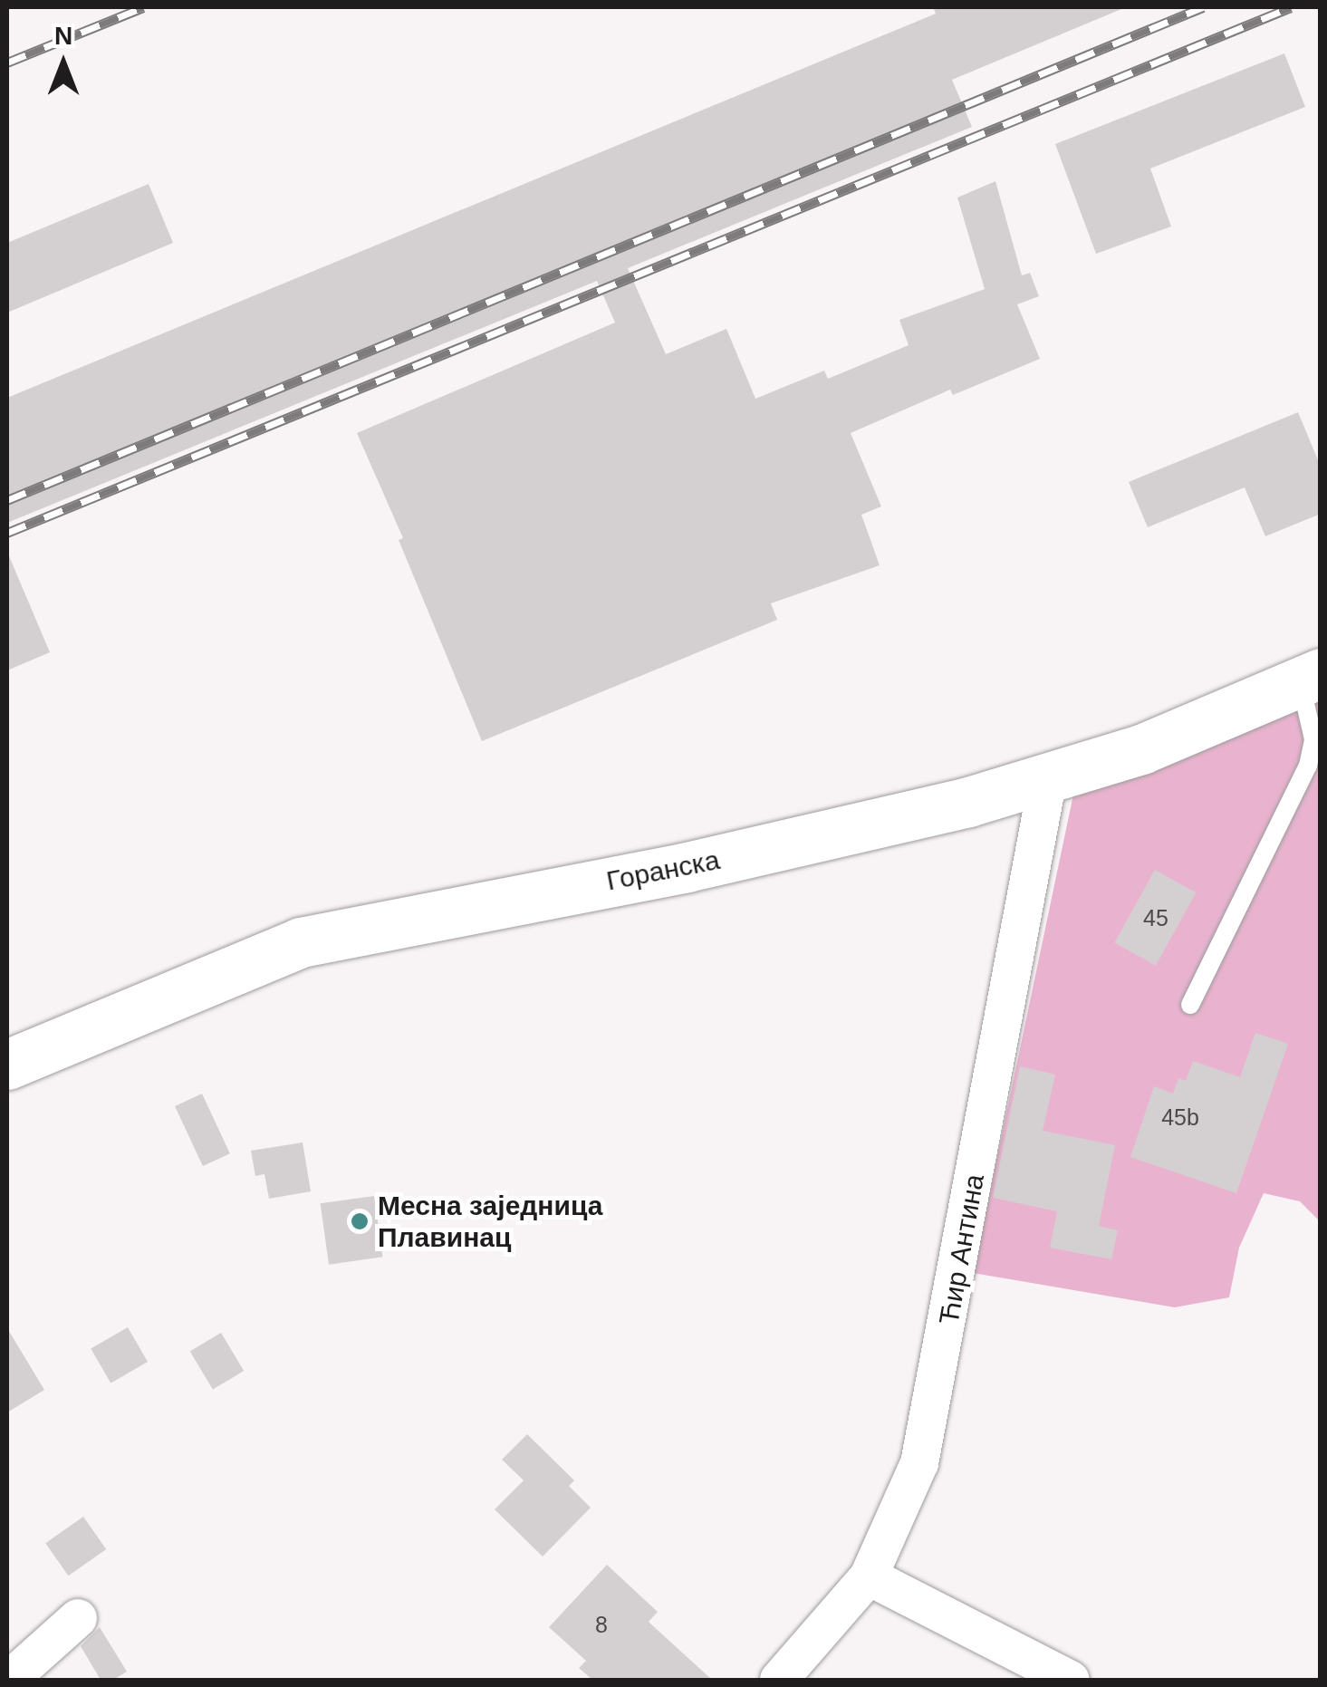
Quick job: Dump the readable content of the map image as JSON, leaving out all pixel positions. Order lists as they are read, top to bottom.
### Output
{
  "streets": {
    "main road": ["Горанска"],
    "street": ["Ћир Антина"]
  },
  "crossings": [
    ["Горанска", "Ћир Антина"]
  ],
  "places": ["Месна заједница Плавинац"],
  "house_numbers": ["45", "45b", "8"],
  "north": "top"
}
